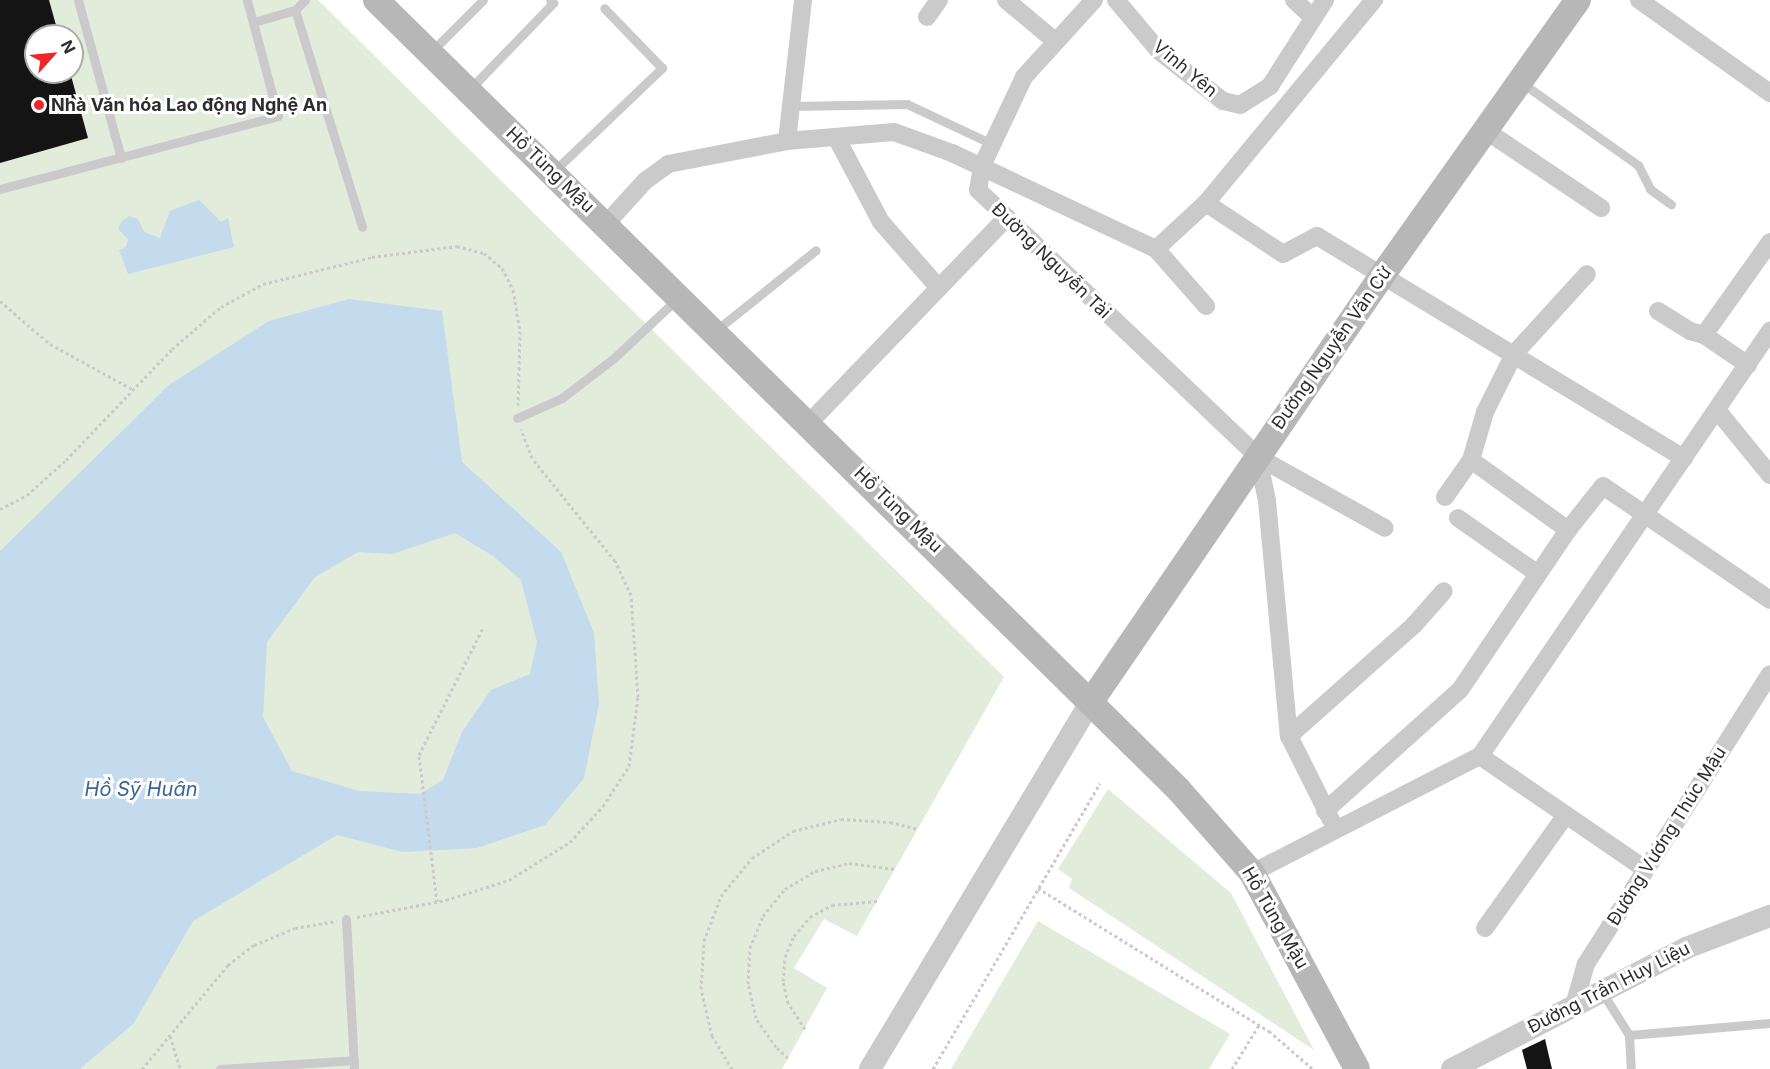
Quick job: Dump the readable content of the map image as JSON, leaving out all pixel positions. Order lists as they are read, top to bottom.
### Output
{
  "streets": {
    "main road": ["Hồ Tùng Mậu", "Đường Nguyễn Văn Cừ"],
    "street": [
      "Vĩnh Yên",
      "Đường Nguyễn Tài",
      "Đường Vương Thúc Mậu",
      "Đường Trần Huy Liệu"
    ]
  },
  "crossings": [
    ["Hồ Tùng Mậu", "Đường Nguyễn Văn Cừ"],
    ["Đường Nguyễn Tài", "Đường Nguyễn Văn Cừ"],
    ["Đường Vương Thúc Mậu", "Đường Trần Huy Liệu"]
  ],
  "water": ["Hồ Sỹ Huân"],
  "places": ["Nhà Văn hóa Lao động Nghệ An"],
  "north": "top right"
}
